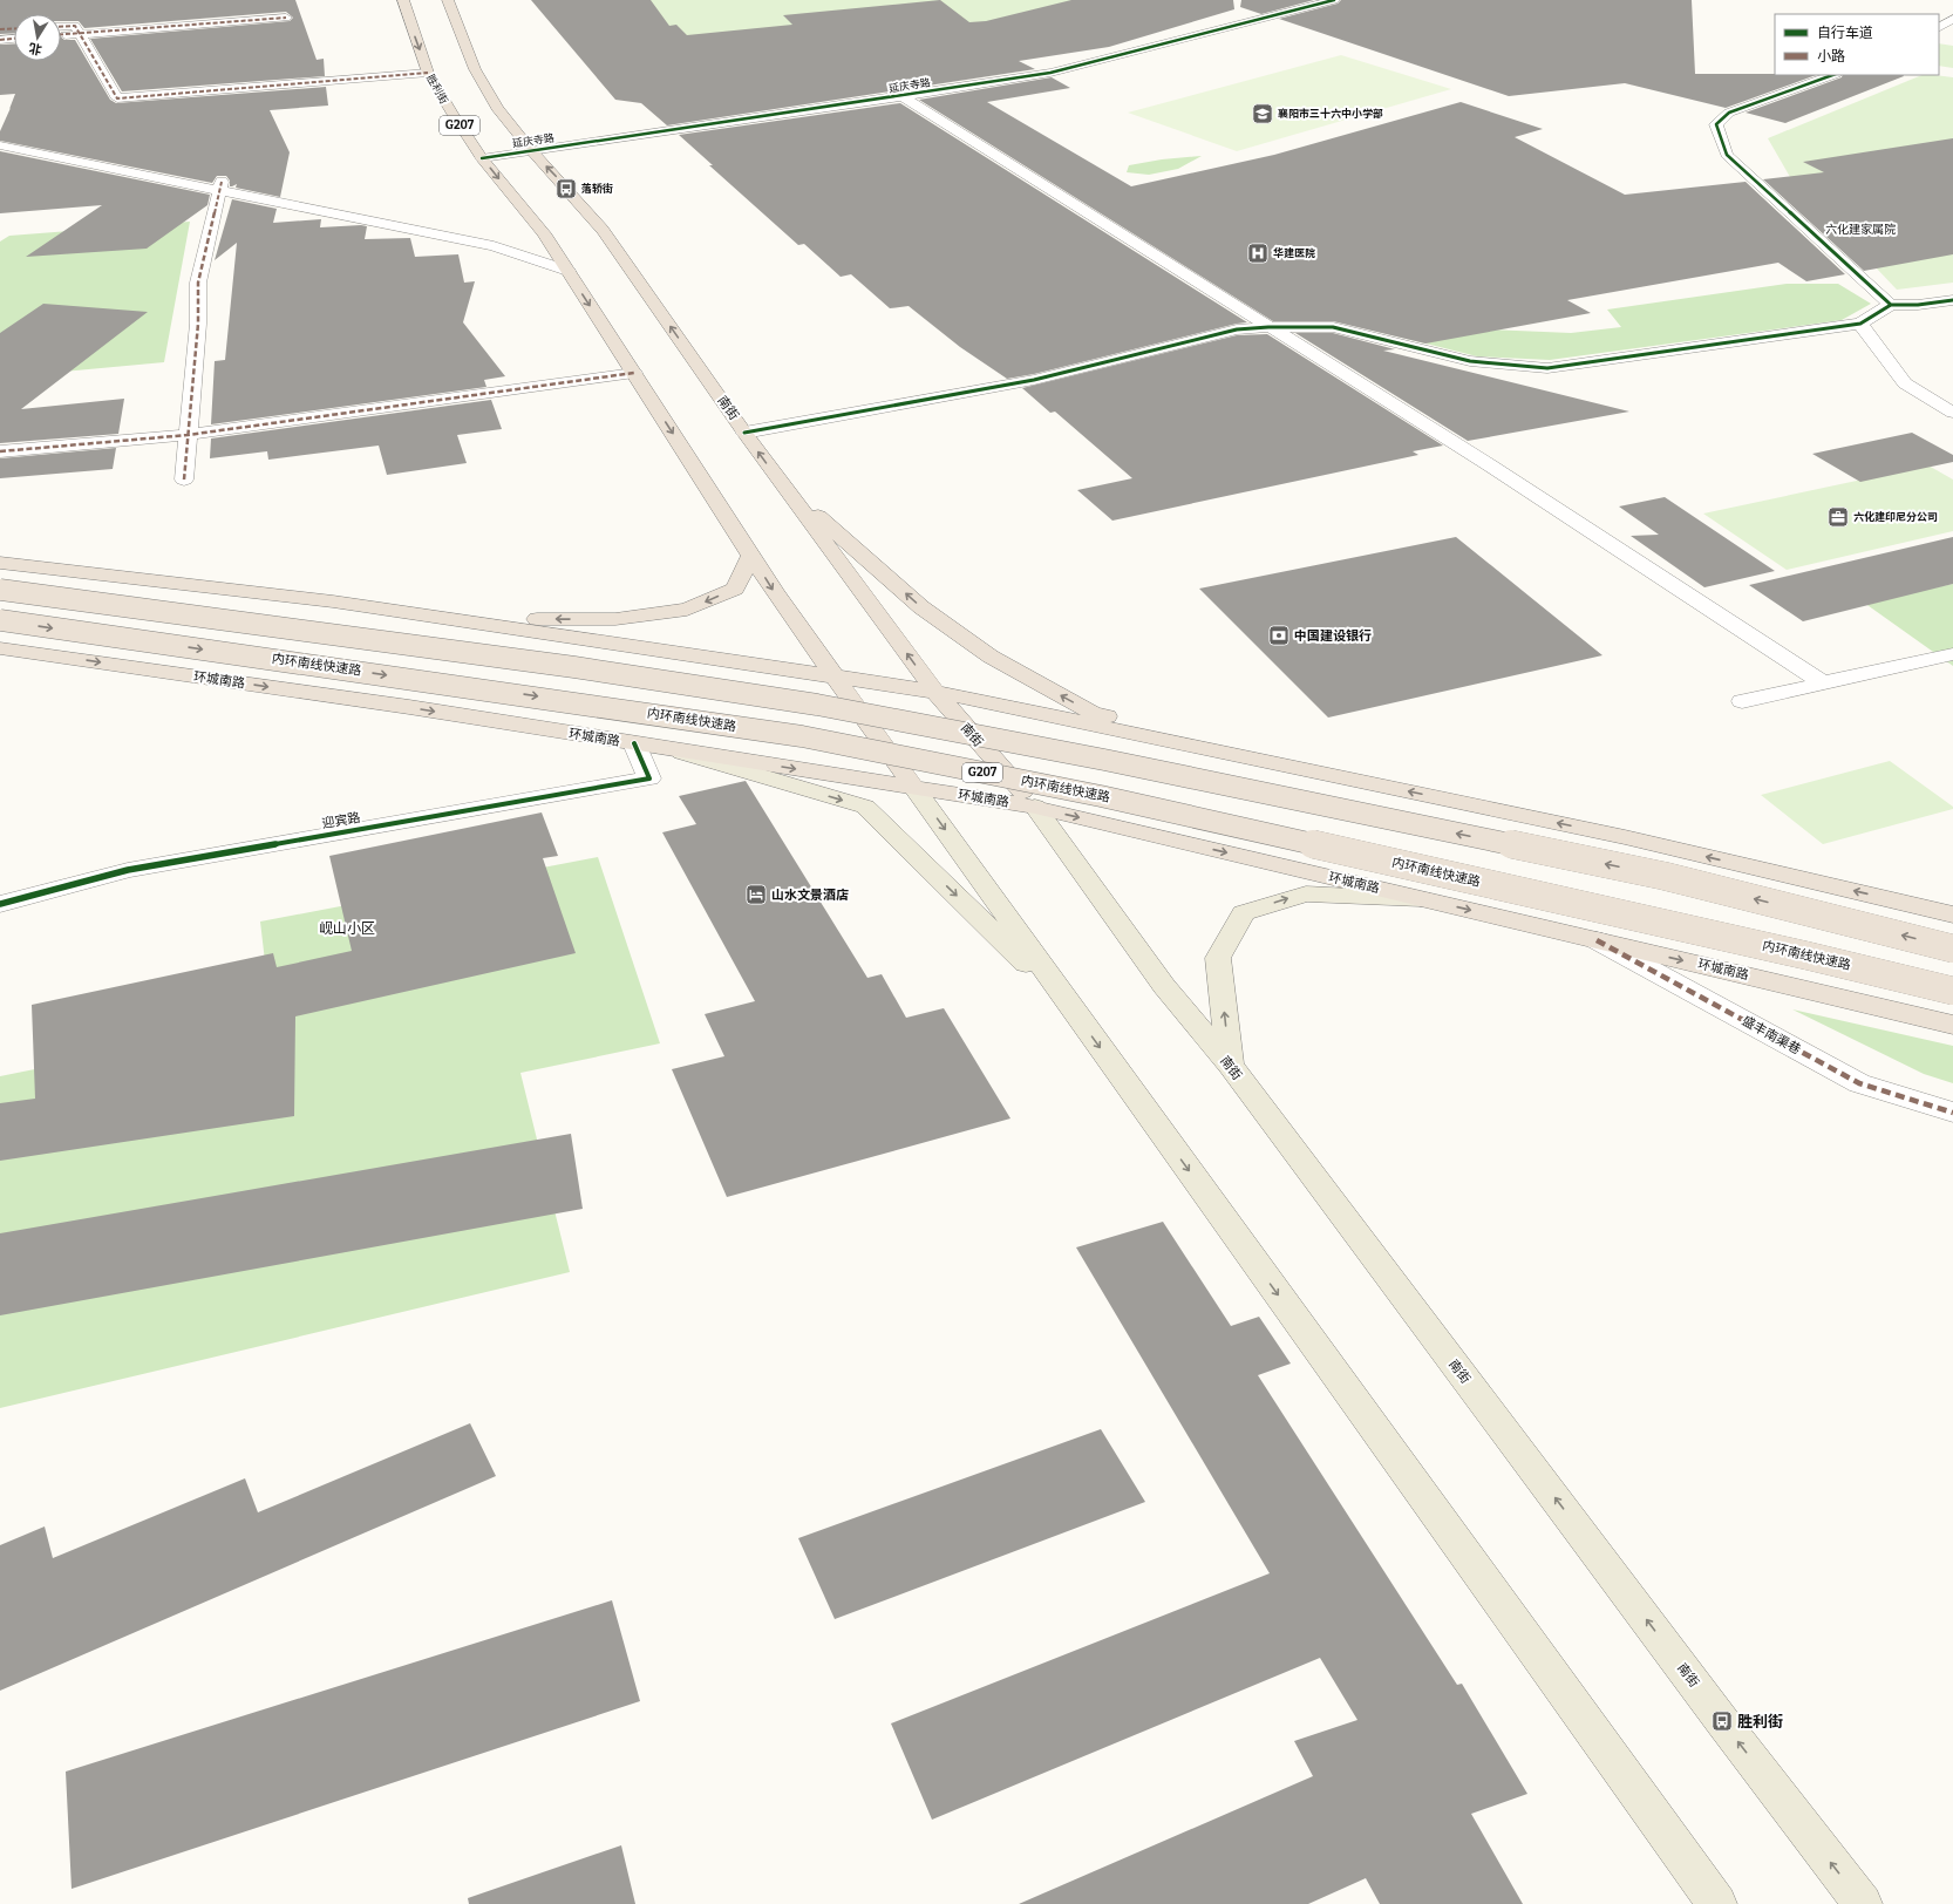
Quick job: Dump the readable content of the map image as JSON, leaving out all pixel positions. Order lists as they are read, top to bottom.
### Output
{
  "streets": {
    "highway": [
      "胜利街",
      "G207",
      "南街",
      "内环南线快速路",
      "环城南路"
    ],
    "street": ["延庆寺路", "迎宾路", "盛丰南渠巷"]
  },
  "crossings": [
    ["延庆寺路", "胜利街"],
    ["延庆寺路", "南街"],
    ["胜利街", "G207"],
    ["G207", "环城南路"],
    ["南街", "环城南路"],
    ["环城南路", "迎宾路"],
    ["环城南路", "盛丰南渠巷"]
  ],
  "one_way": ["胜利街"],
  "districts": ["六化建家属院", "岘山小区"],
  "places": {
    "school or university": ["襄阳市三十六中小学部"],
    "bus stop": ["落轿街", "胜利街"],
    "hospital": ["华建医院"],
    "office": ["六化建印尼分公司"],
    "bank": ["中国建设银行"],
    "hotel": ["山水文景酒店"]
  },
  "legend": ["自行车道", "小路"],
  "north": "bottom"
}
